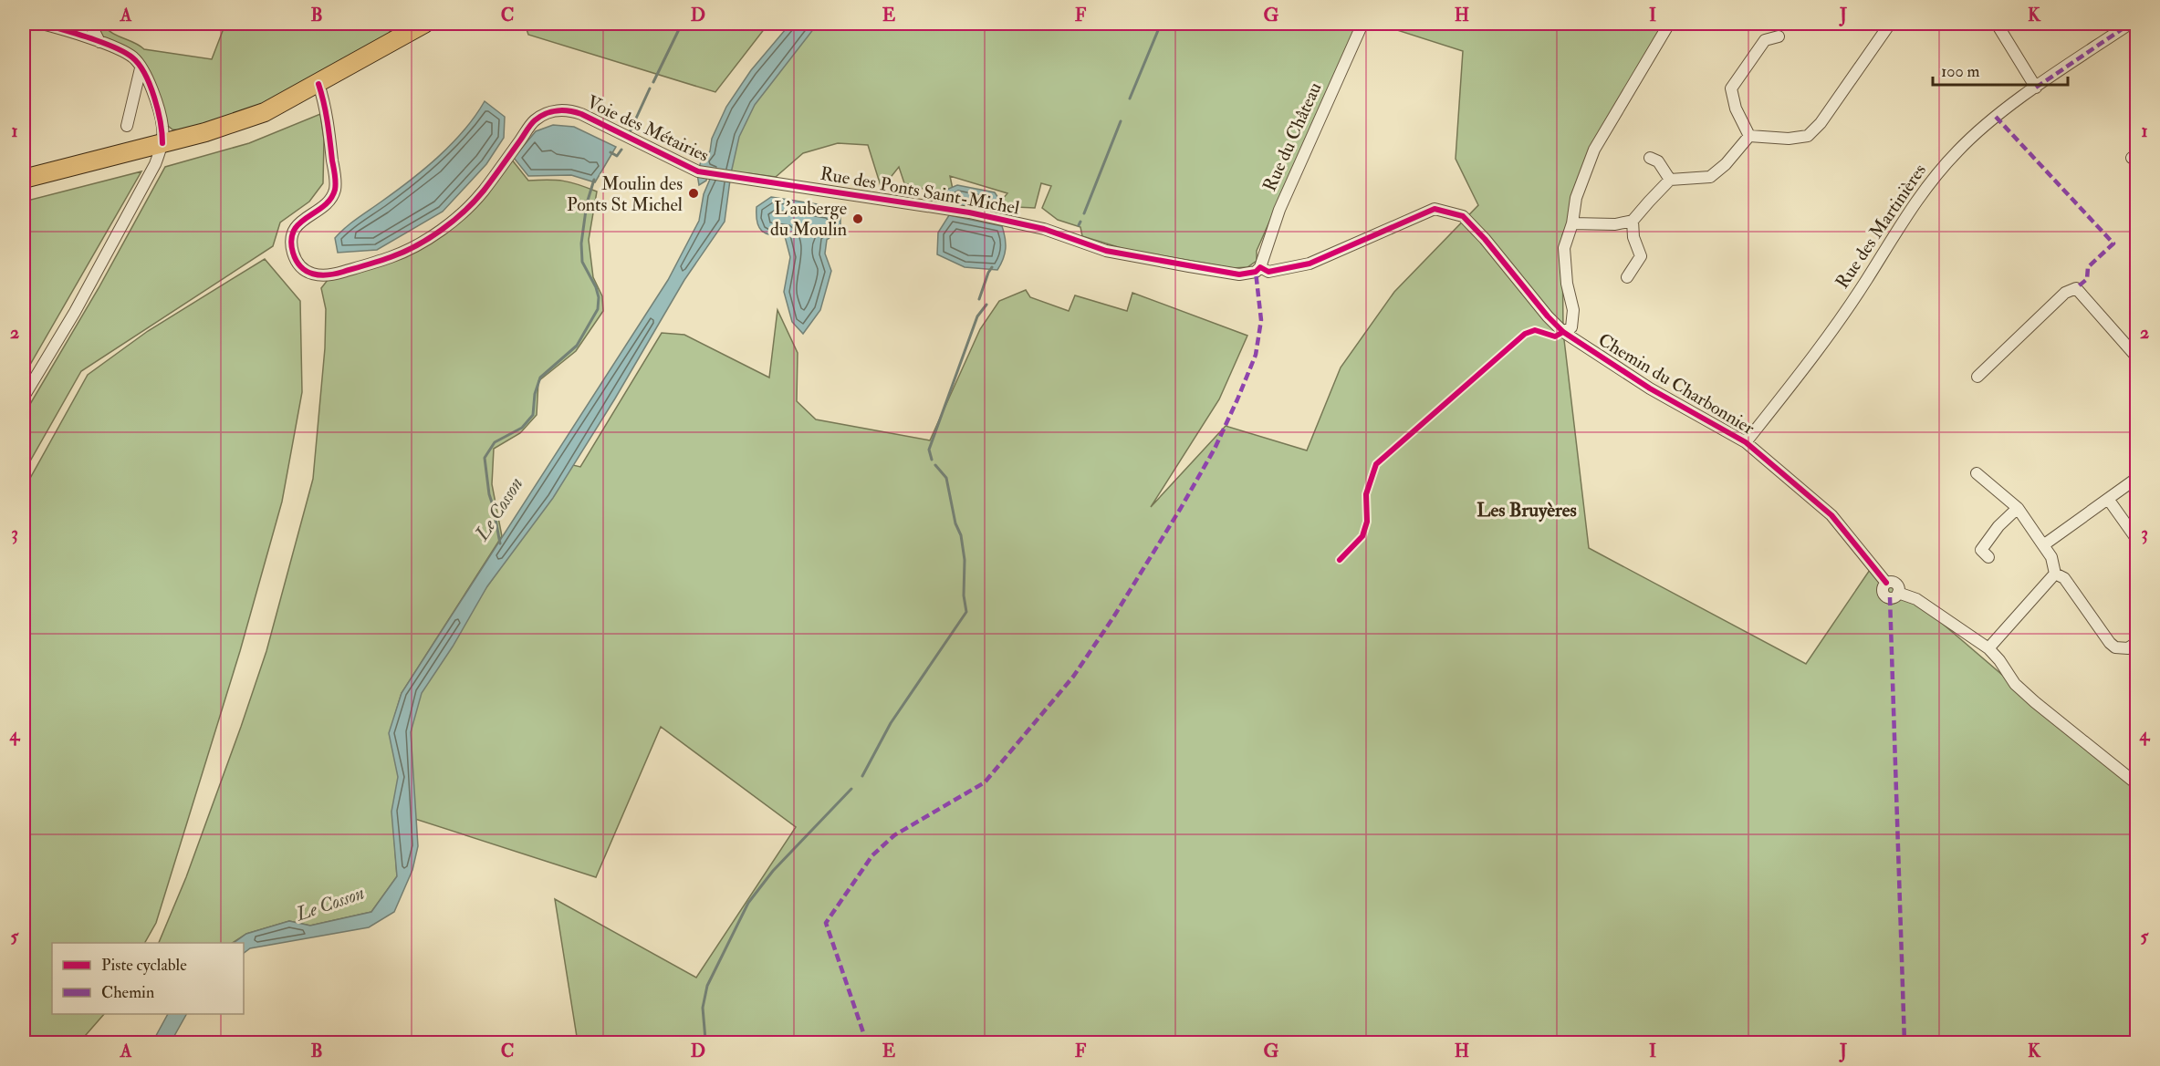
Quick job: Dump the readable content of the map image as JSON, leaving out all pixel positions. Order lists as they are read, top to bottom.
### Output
{
  "streets": {
    "street": [
      "Voie des Métairies",
      "Rue du Château",
      "Rue des Ponts Saint-Michel",
      "Rue des Martinières",
      "Chemin du Charbonnier"
    ]
  },
  "crossings": [
    ["Voie des Métairies", "Rue des Ponts Saint-Michel"],
    ["Rue du Château", "Rue des Ponts Saint-Michel"],
    ["Rue des Ponts Saint-Michel", "Chemin du Charbonnier"],
    ["Rue des Martinières", "Chemin du Charbonnier"]
  ],
  "districts": ["Les Bruyères"],
  "water": ["Le Cosson"],
  "places": ["Moulin des Ponts St Michel", "L'auberge du Moulin"],
  "legend": ["Piste cyclable", "Chemin"],
  "scale_bar": "100 m",
  "grid": {
    "columns": [
      "A",
      "B",
      "C",
      "D",
      "E",
      "F",
      "G",
      "H",
      "I",
      "J",
      "K"
    ],
    "rows": [
      "1",
      "2",
      "3",
      "4",
      "5"
    ]
  }
}
